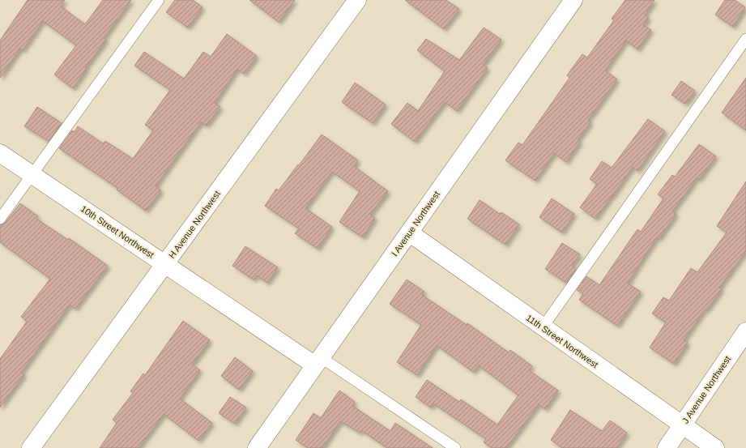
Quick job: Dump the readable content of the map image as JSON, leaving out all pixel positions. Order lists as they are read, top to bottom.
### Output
{
  "streets": {
    "street": [
      "I Avenue Northwest",
      "H Avenue Northwest",
      "10th Street Northwest",
      "11th Street Northwest",
      "J Avenue Northwest"
    ]
  },
  "crossings": [
    ["I Avenue Northwest", "10th Street Northwest"],
    ["I Avenue Northwest", "11th Street Northwest"],
    ["H Avenue Northwest", "10th Street Northwest"],
    ["11th Street Northwest", "J Avenue Northwest"]
  ]
}
